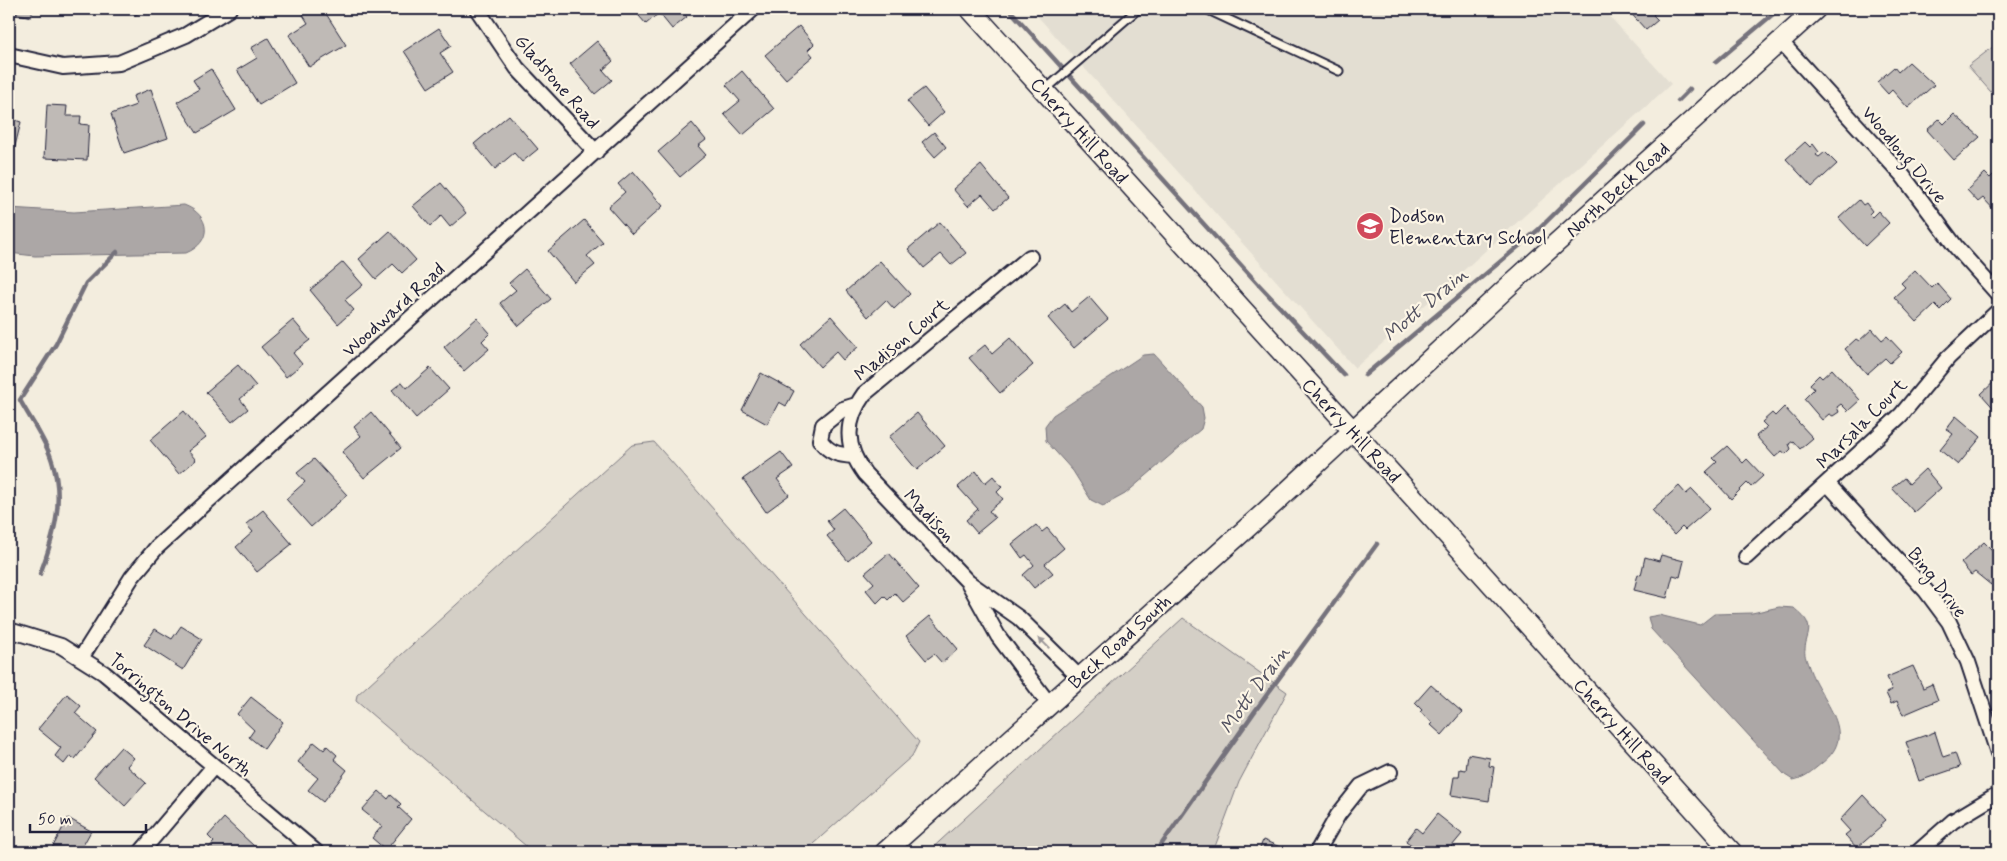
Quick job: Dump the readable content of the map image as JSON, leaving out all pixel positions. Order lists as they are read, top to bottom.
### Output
{
  "streets": {
    "main road": ["Cherry Hill Road", "North Beck Road", "Beck Road South"],
    "street": [
      "Gladstone Road",
      "Woodlong Drive",
      "Woodward Road",
      "Madison Court",
      "Marsala Court",
      "Madison",
      "Bing Drive",
      "Torrington Drive North"
    ]
  },
  "crossings": [
    ["Gladstone Road", "Woodward Road"],
    ["Cherry Hill Road", "North Beck Road"],
    ["Cherry Hill Road", "Beck Road South"],
    ["Woodlong Drive", "North Beck Road"],
    ["North Beck Road", "Beck Road South"],
    ["Woodward Road", "Torrington Drive North"],
    ["Madison Court", "Madison"],
    ["Marsala Court", "Bing Drive"],
    ["Madison", "Beck Road South"]
  ],
  "water": ["Mott Drain"],
  "places": {
    "school or university": ["Dodson Elementary School"]
  },
  "scale_bar": "50 m"
}
